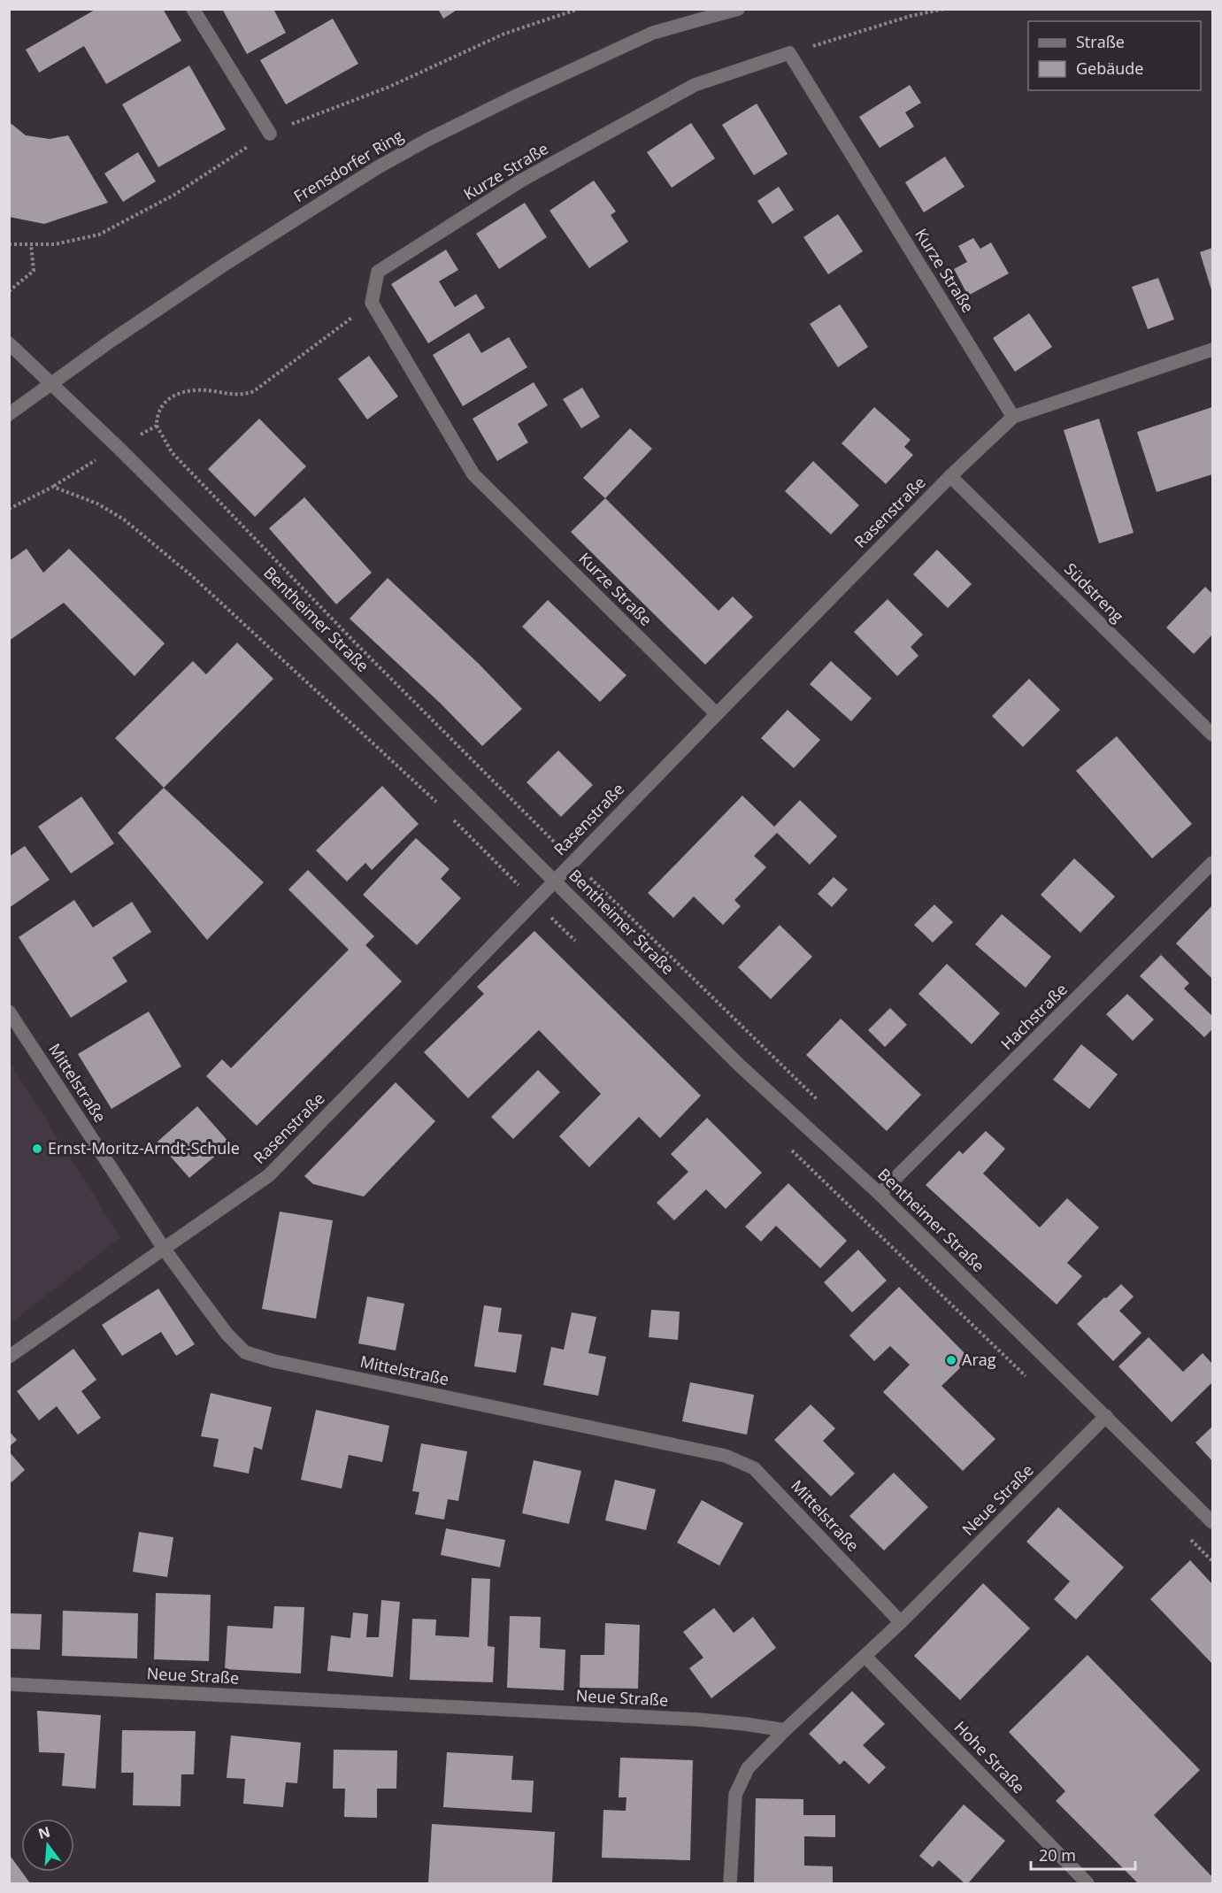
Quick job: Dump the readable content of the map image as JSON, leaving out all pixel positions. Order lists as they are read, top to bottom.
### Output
{
  "streets": {
    "street": [
      "Frensdorfer Ring",
      "Kurze Straße",
      "Rasenstraße",
      "Südstreng",
      "Bentheimer Straße",
      "Hachstraße",
      "Mittelstraße",
      "Neue Straße",
      "Hohe Straße"
    ]
  },
  "crossings": [
    ["Frensdorfer Ring", "Bentheimer Straße"],
    ["Kurze Straße", "Rasenstraße"],
    ["Rasenstraße", "Südstreng"],
    ["Rasenstraße", "Bentheimer Straße"],
    ["Rasenstraße", "Mittelstraße"],
    ["Bentheimer Straße", "Hachstraße"],
    ["Bentheimer Straße", "Neue Straße"],
    ["Mittelstraße", "Neue Straße"],
    ["Neue Straße", "Hohe Straße"]
  ],
  "places": ["Ernst-Moritz-Arndt-Schule", "Arag"],
  "legend": ["Straße", "Gebäude"],
  "scale_bar": "20 m",
  "north": "top"
}
